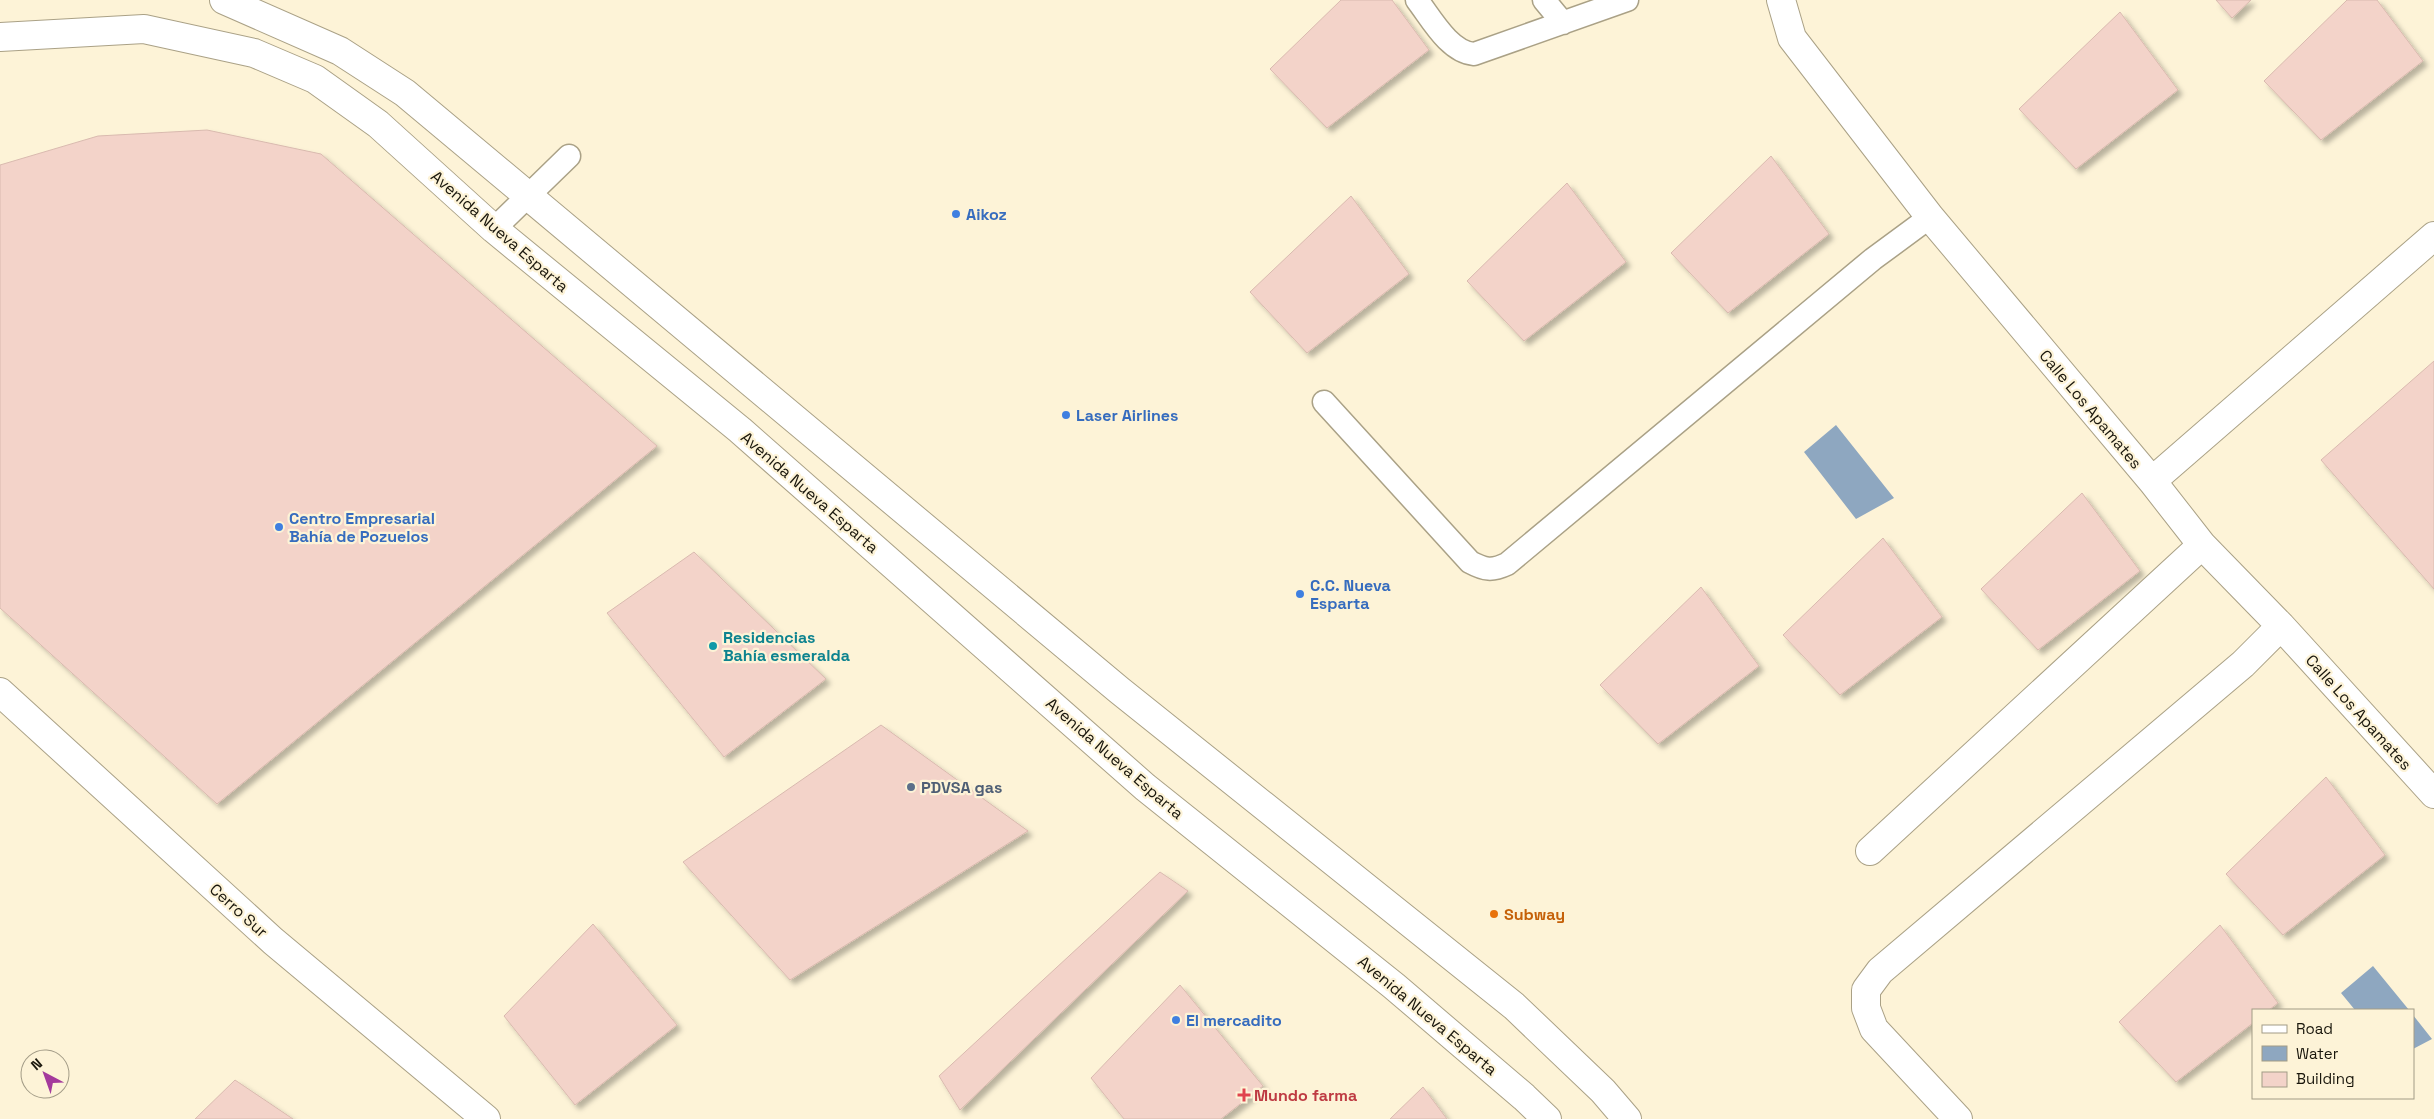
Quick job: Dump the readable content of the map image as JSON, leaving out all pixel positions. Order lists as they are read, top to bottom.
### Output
{
  "streets": {
    "street": ["Avenida Nueva Esparta", "Calle Los Apamates", "Cerro Sur"]
  },
  "places": {
    "other": [
      "Aikoz",
      "Laser Airlines",
      "Centro Empresarial Bahía de Pozuelos",
      "C.C. Nueva Esparta",
      "Residencias Bahía esmeralda",
      "PDVSA gas",
      "Subway",
      "El mercadito"
    ],
    "health": ["Mundo farma"]
  },
  "legend": ["Road", "Water", "Building"],
  "north": "top left"
}
